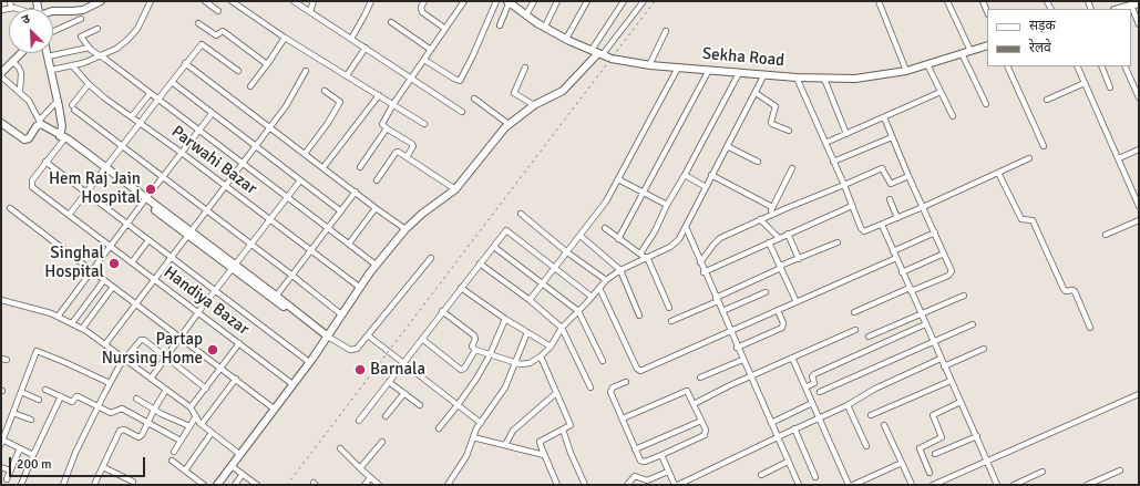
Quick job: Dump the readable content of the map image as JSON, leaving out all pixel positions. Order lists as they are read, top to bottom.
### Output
{
  "streets": {
    "street": ["Sekha Road", "Parwahi Bazar", "Handiya Bazar"]
  },
  "places": [
    "Hem Raj Jain Hospital",
    "Singhal Hospital",
    "Partap Nursing Home",
    "Barnala"
  ],
  "legend": ["सड़क", "रेलवे"],
  "scale_bar": "200 m",
  "north": "top left"
}
